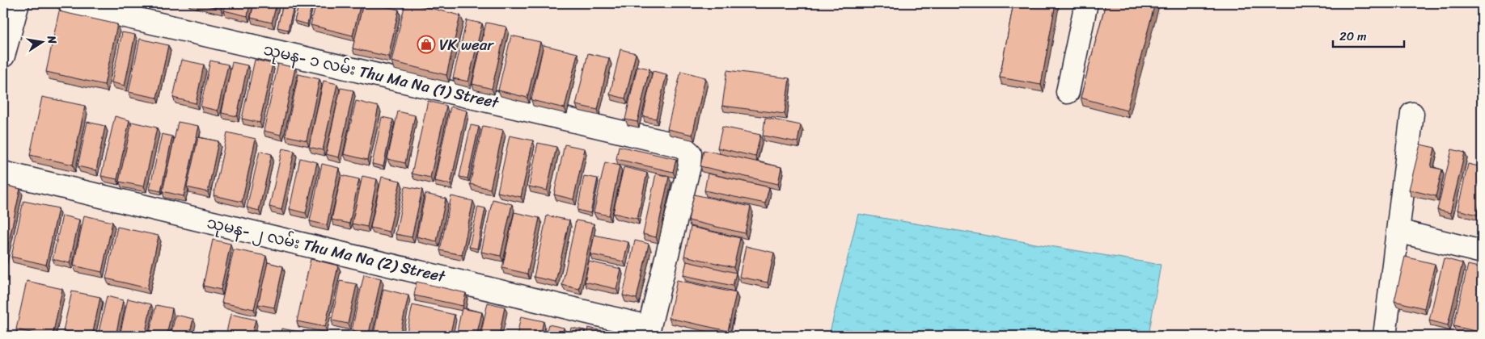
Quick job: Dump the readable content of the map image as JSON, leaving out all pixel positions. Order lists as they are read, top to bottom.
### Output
{
  "streets": {
    "street": ["သုမန- ၁ လမ်း Thu Ma Na (1) Street", "သုမန- ၂ လမ်း Thu Ma Na (2) Street"]
  },
  "crossings": [
    ["သုမန- ၁ လမ်း Thu Ma Na (1) Street", "သုမန- ၂ လမ်း Thu Ma Na (2) Street"]
  ],
  "places": {
    "shop": ["VK wear"]
  },
  "scale_bar": "20 m",
  "north": "right"
}
